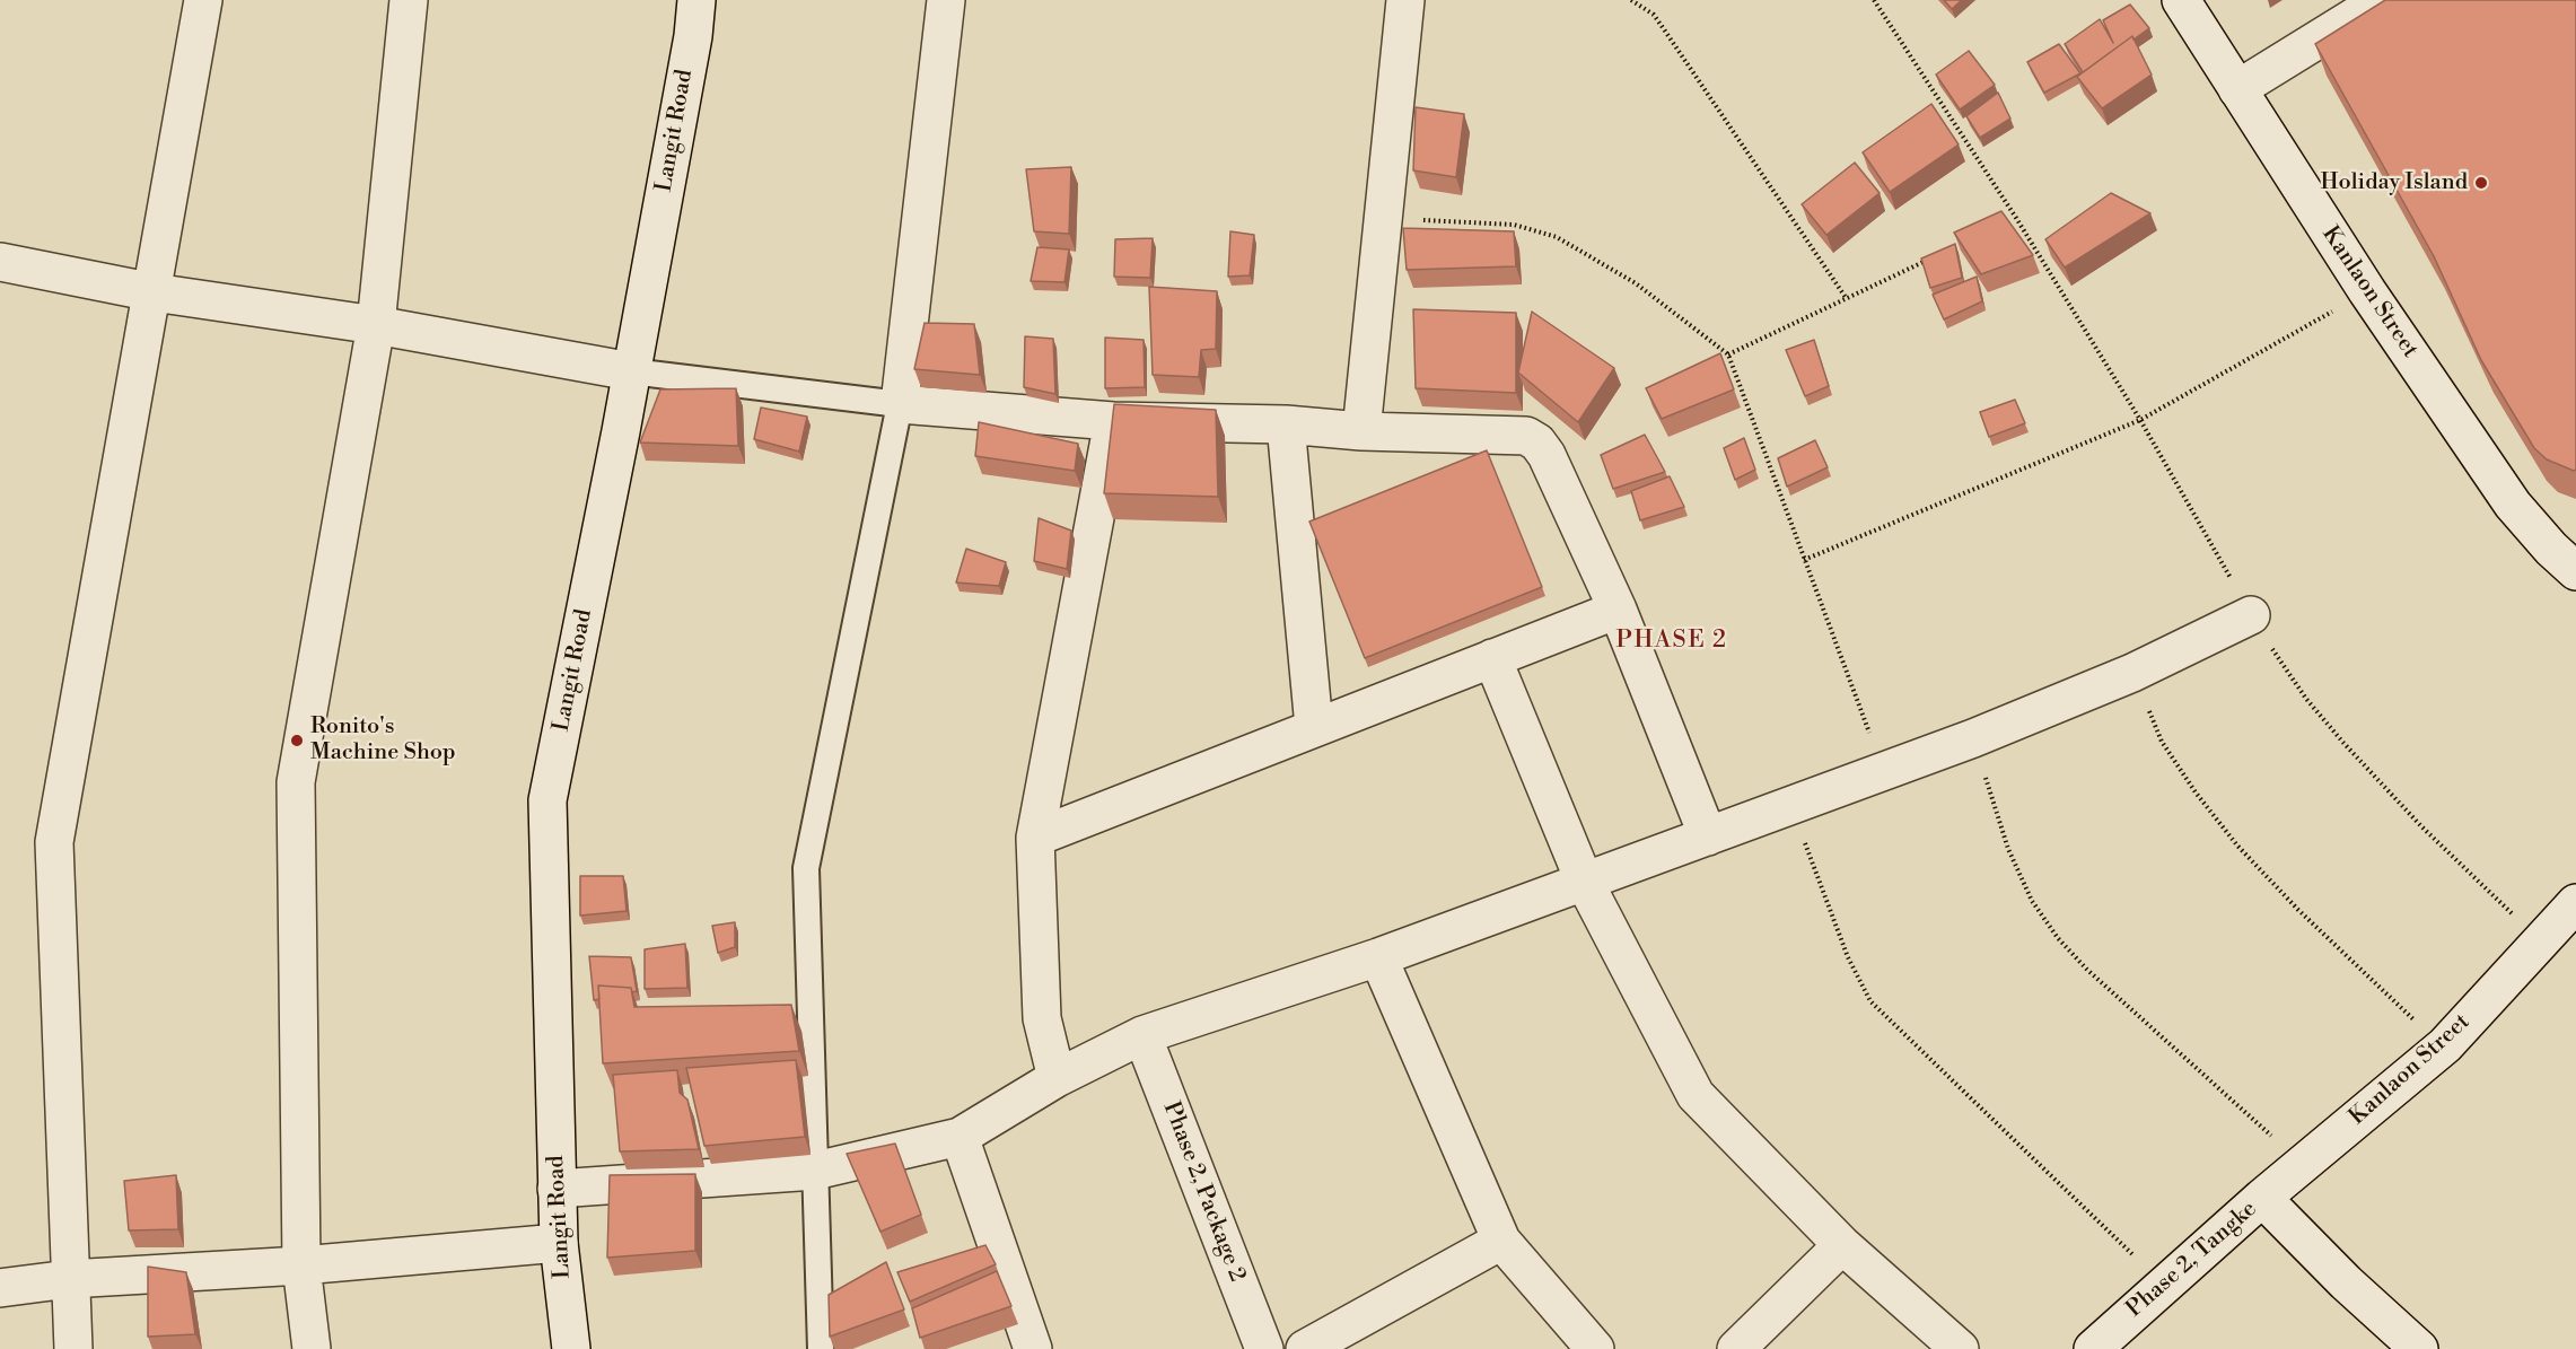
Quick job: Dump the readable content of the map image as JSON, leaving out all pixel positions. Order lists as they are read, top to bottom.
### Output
{
  "streets": {
    "street": [
      "Langit Road",
      "Kanlaon Street",
      "Phase 2, Package 2",
      "Phase 2, Tangke"
    ]
  },
  "crossings": [
    ["Kanlaon Street", "Phase 2, Tangke"]
  ],
  "districts": ["PHASE 2"],
  "places": ["Holiday Island", "Ronito's Machine Shop"]
}
